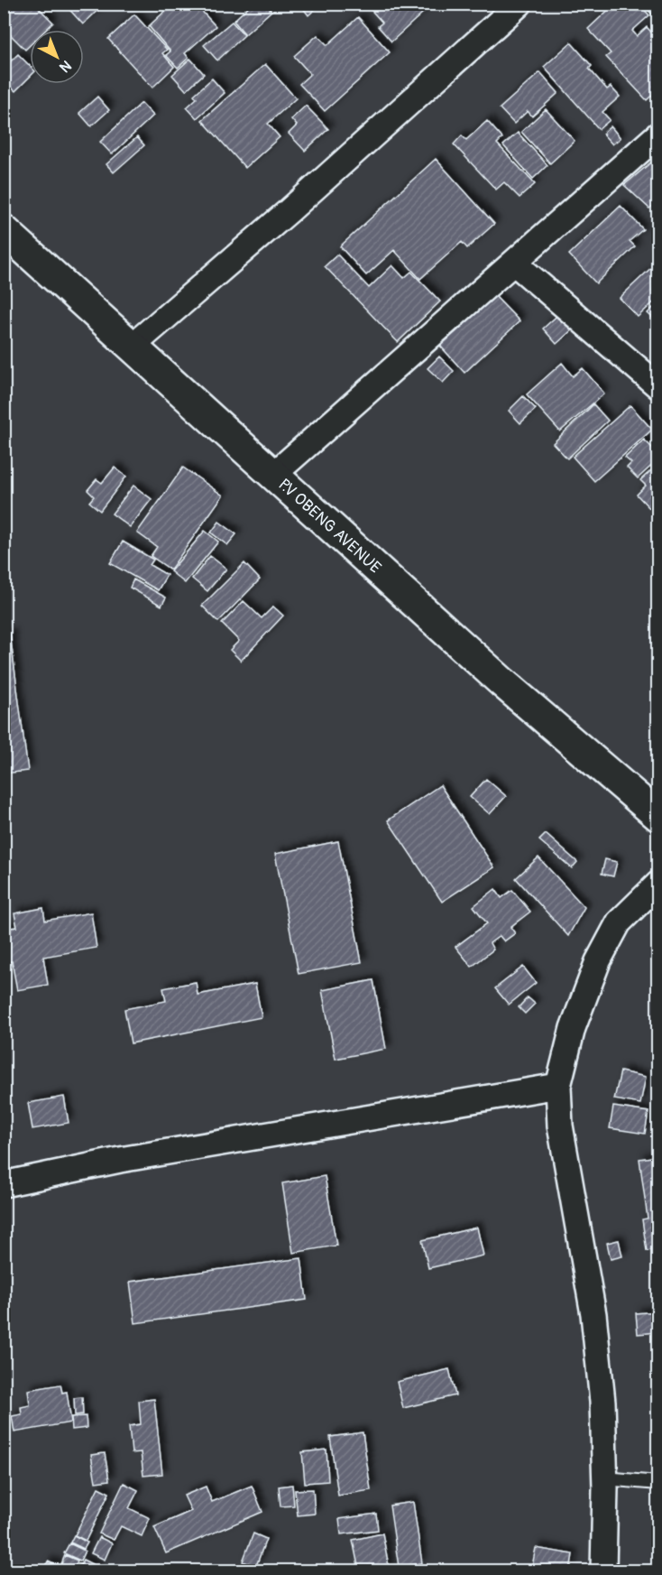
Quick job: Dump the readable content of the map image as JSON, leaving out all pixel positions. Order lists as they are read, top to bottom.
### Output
{
  "streets": {
    "main road": ["P.V OBENG AVENUE"]
  },
  "north": "bottom right"
}
